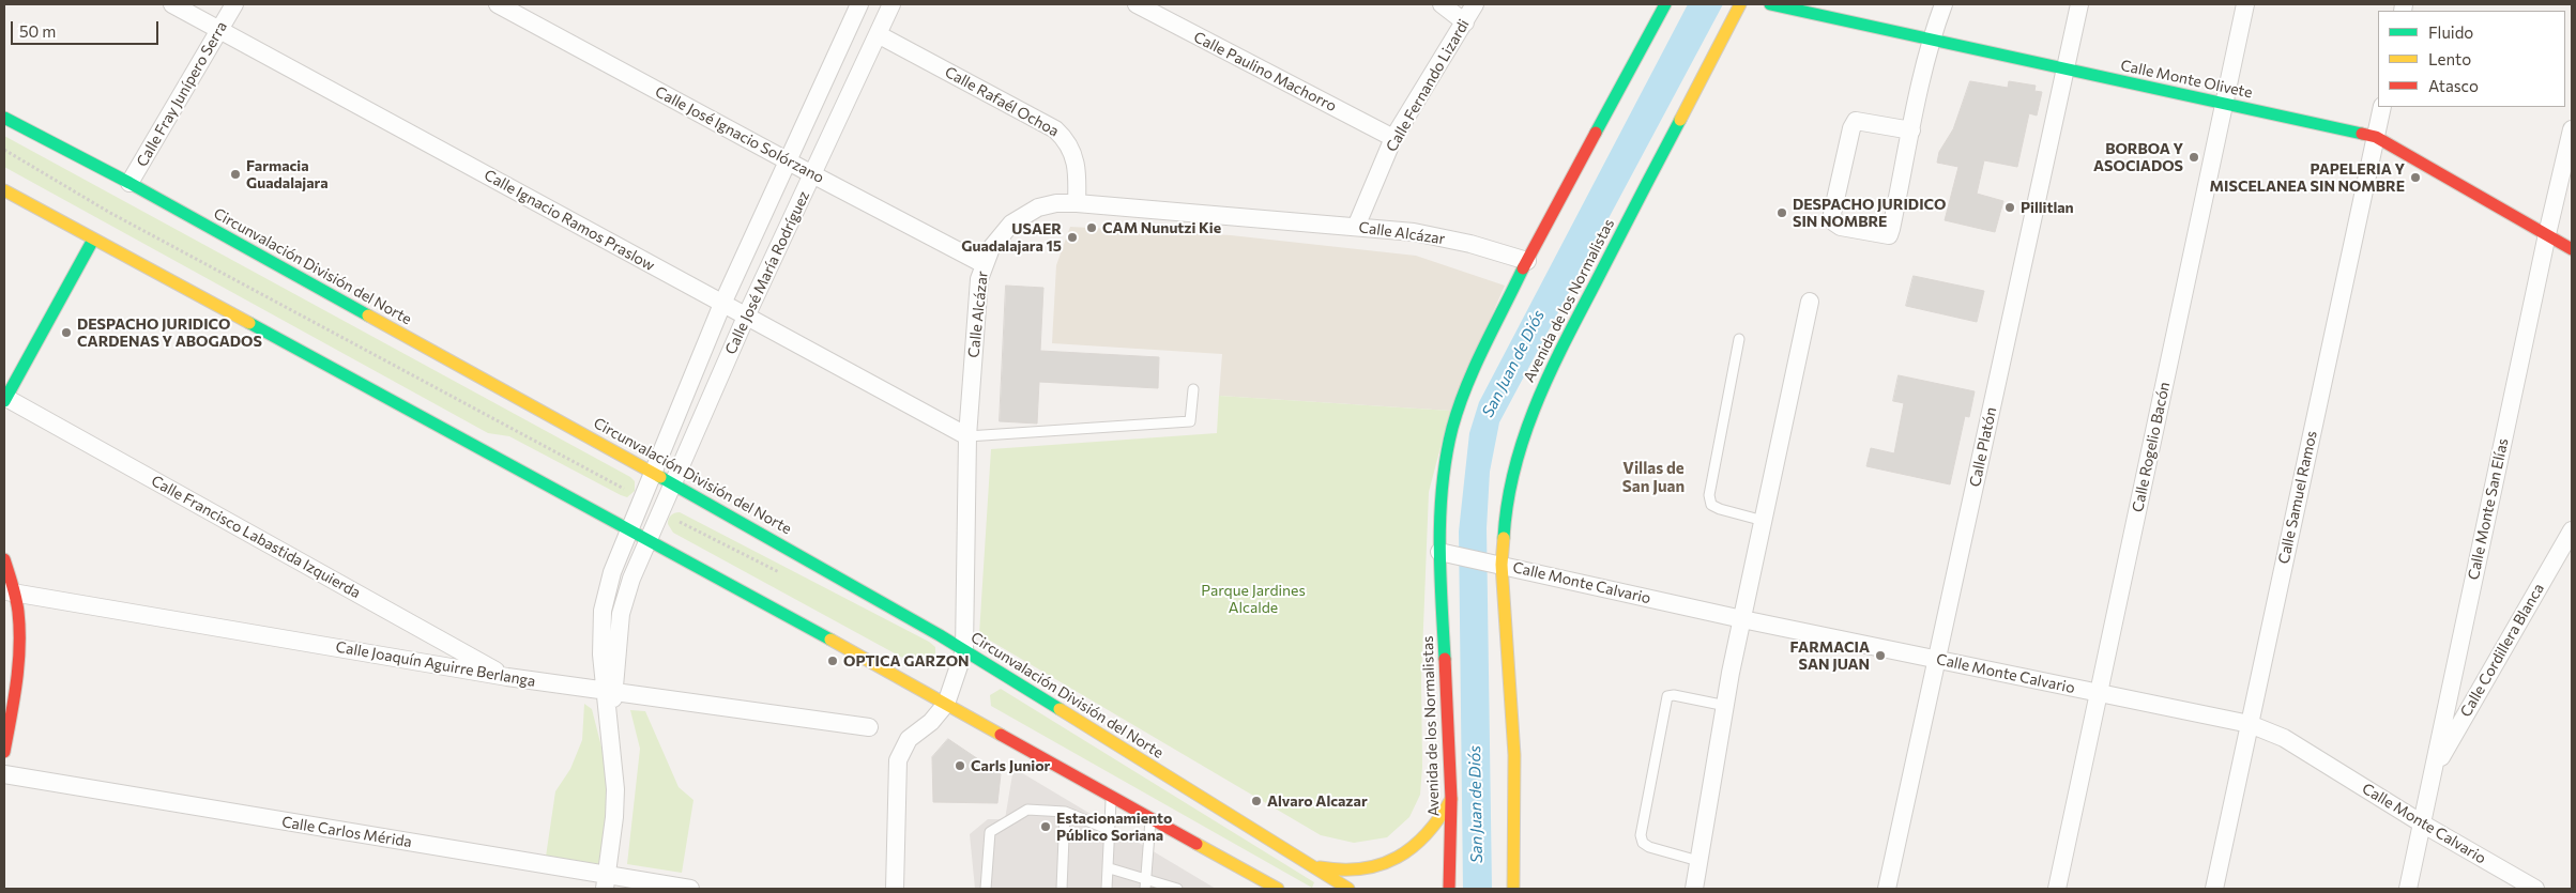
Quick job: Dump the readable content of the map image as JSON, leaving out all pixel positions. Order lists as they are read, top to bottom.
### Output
{
  "streets": {
    "main road": ["Calle Monte Olivete", "Circunvalación División del Norte", "Avenida de los Normalistas"],
    "street": [
      "Calle Paulino Machorro",
      "Calle Fernando Lizardi",
      "Calle Fray Junípero Serra",
      "Calle Rafaél Ochoa",
      "Calle José Ignacio Solórzano",
      "Calle Ignacio Ramos Praslow",
      "Calle Alcázar",
      "Calle José María Rodríguez",
      "Calle Platón",
      "Calle Rogelio Bacón",
      "Calle Samuel Ramos",
      "Calle Monte San Elías",
      "Calle Francisco Labastida Izquierda",
      "Calle Monte Calvario",
      "Calle Cordillera Blanca",
      "Calle Joaquín Aguirre Berlanga",
      "Calle Carlos Mérida"
    ]
  },
  "crossings": [
    ["Calle Paulino Machorro", "Calle Fernando Lizardi"],
    ["Calle Monte Olivete", "Calle Platón"],
    ["Calle Monte Olivete", "Calle Rogelio Bacón"],
    ["Calle Monte Olivete", "Calle Samuel Ramos"],
    ["Calle Monte Olivete", "Calle Monte San Elías"],
    ["Calle Fernando Lizardi", "Calle Alcázar"],
    ["Calle Fray Junípero Serra", "Calle Ignacio Ramos Praslow"],
    ["Calle Fray Junípero Serra", "Circunvalación División del Norte"],
    ["Calle Rafaél Ochoa", "Calle Alcázar"],
    ["Calle Rafaél Ochoa", "Calle José María Rodríguez"],
    ["Calle José Ignacio Solórzano", "Calle Alcázar"],
    ["Calle José Ignacio Solórzano", "Calle José María Rodríguez"],
    ["Calle Ignacio Ramos Praslow", "Calle Alcázar"],
    ["Calle Ignacio Ramos Praslow", "Calle José María Rodríguez"],
    ["Calle Alcázar", "Circunvalación División del Norte"],
    ["Calle Alcázar", "Avenida de los Normalistas"],
    ["Circunvalación División del Norte", "Calle José María Rodríguez"],
    ["Calle José María Rodríguez", "Calle Joaquín Aguirre Berlanga"],
    ["Avenida de los Normalistas", "Calle Monte Calvario"],
    ["Calle Platón", "Calle Monte Calvario"],
    ["Calle Rogelio Bacón", "Calle Monte Calvario"],
    ["Calle Samuel Ramos", "Calle Monte Calvario"],
    ["Calle Monte San Elías", "Calle Monte Calvario"],
    ["Calle Monte San Elías", "Calle Cordillera Blanca"],
    ["Calle Francisco Labastida Izquierda", "Calle Joaquín Aguirre Berlanga"]
  ],
  "districts": ["Villas de San Juan"],
  "water": ["San Juan de Diós"],
  "parks": ["Parque Jardines Alcalde"],
  "places": [
    "BORBOA Y ASOCIADOS",
    "Farmacia Guadalajara",
    "PAPELERIA Y MISCELANEA SIN NOMBRE",
    "Pillitlan",
    "DESPACHO JURIDICO SIN NOMBRE",
    "CAM Nunutzi Kie",
    "USAER Guadalajara 15",
    "DESPACHO JURIDICO CARDENAS Y ABOGADOS",
    "FARMACIA SAN JUAN",
    "OPTICA GARZON",
    "Carls Junior",
    "Alvaro Alcazar",
    "Estacionamiento Público Soriana"
  ],
  "legend": ["Fluido", "Lento", "Atasco"],
  "scale_bar": "50 m"
}
